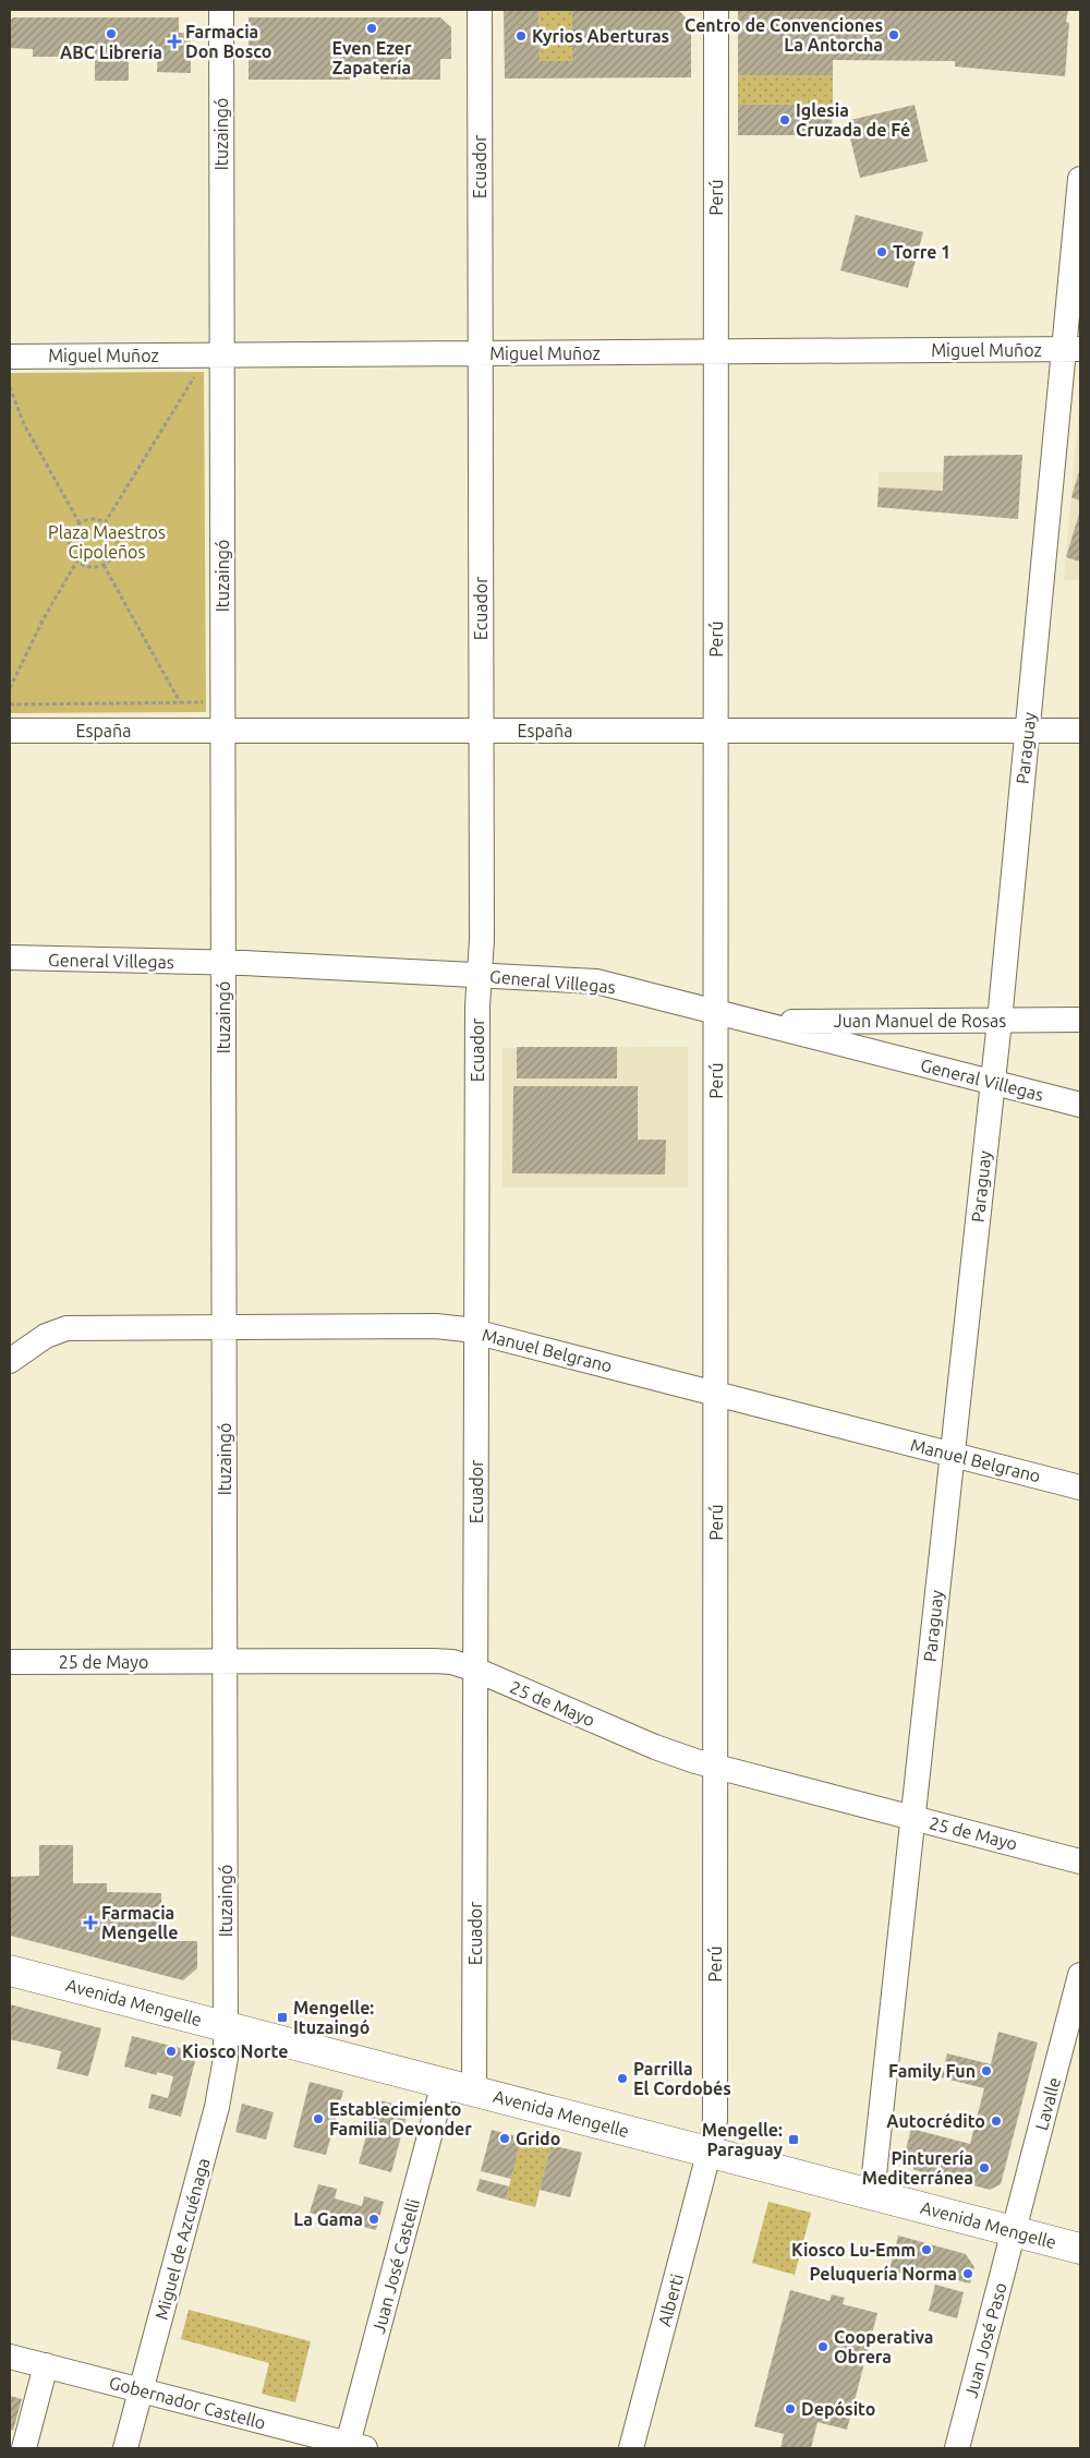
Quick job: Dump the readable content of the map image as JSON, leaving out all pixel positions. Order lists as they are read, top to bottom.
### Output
{
  "streets": {
    "main road": ["Avenida Mengelle"],
    "street": [
      "Ituzaingó",
      "Ecuador",
      "Perú",
      "Miguel Muñoz",
      "España",
      "Paraguay",
      "General Villegas",
      "Juan Manuel de Rosas",
      "Manuel Belgrano",
      "25 de Mayo",
      "Lavalle",
      "Miguel de Azcuénaga",
      "Juan José Castelli",
      "Alberti",
      "Juan José Paso",
      "Gobernador Castello"
    ]
  },
  "crossings": [
    ["Ituzaingó", "Miguel Muñoz"],
    ["Ituzaingó", "España"],
    ["Ituzaingó", "General Villegas"],
    ["Ituzaingó", "Manuel Belgrano"],
    ["Ituzaingó", "25 de Mayo"],
    ["Ituzaingó", "Avenida Mengelle"],
    ["Ituzaingó", "Miguel de Azcuénaga"],
    ["Ecuador", "Miguel Muñoz"],
    ["Ecuador", "España"],
    ["Ecuador", "General Villegas"],
    ["Ecuador", "Manuel Belgrano"],
    ["Ecuador", "25 de Mayo"],
    ["Ecuador", "Avenida Mengelle"],
    ["Perú", "Miguel Muñoz"],
    ["Perú", "España"],
    ["Perú", "General Villegas"],
    ["Perú", "Manuel Belgrano"],
    ["Perú", "25 de Mayo"],
    ["Perú", "Avenida Mengelle"],
    ["Perú", "Alberti"],
    ["Miguel Muñoz", "Paraguay"],
    ["España", "Paraguay"],
    ["Paraguay", "General Villegas"],
    ["Paraguay", "Juan Manuel de Rosas"],
    ["Paraguay", "Manuel Belgrano"],
    ["Paraguay", "25 de Mayo"],
    ["Paraguay", "Avenida Mengelle"],
    ["General Villegas", "Juan Manuel de Rosas"],
    ["Avenida Mengelle", "Lavalle"],
    ["Avenida Mengelle", "Miguel de Azcuénaga"],
    ["Avenida Mengelle", "Juan José Castelli"],
    ["Avenida Mengelle", "Alberti"],
    ["Avenida Mengelle", "Juan José Paso"],
    ["Lavalle", "Juan José Paso"],
    ["Miguel de Azcuénaga", "Gobernador Castello"],
    ["Juan José Castelli", "Gobernador Castello"]
  ],
  "parks": ["Plaza Maestros Cipoleños"],
  "places": {
    "other": [
      "Even Ezer Zapatería",
      "ABC Librería",
      "Centro de Convenciones La Antorcha",
      "Kyrios Aberturas",
      "Iglesia Cruzada de Fé",
      "Torre 1",
      "Kiosco Norte",
      "Family Fun",
      "Parrilla El Cordobés",
      "Establecimiento Familia Devonder",
      "Autocrédito",
      "Grido",
      "Pinturería Mediterránea",
      "La Gama",
      "Kiosco Lu-Emm",
      "Peluquería Norma",
      "Cooperativa Obrera",
      "Depósito"
    ],
    "health": ["Farmacia Don Bosco", "Farmacia Mengelle"],
    "transit": ["Mengelle: Ituzaingó", "Mengelle: Paraguay"]
  }
}
